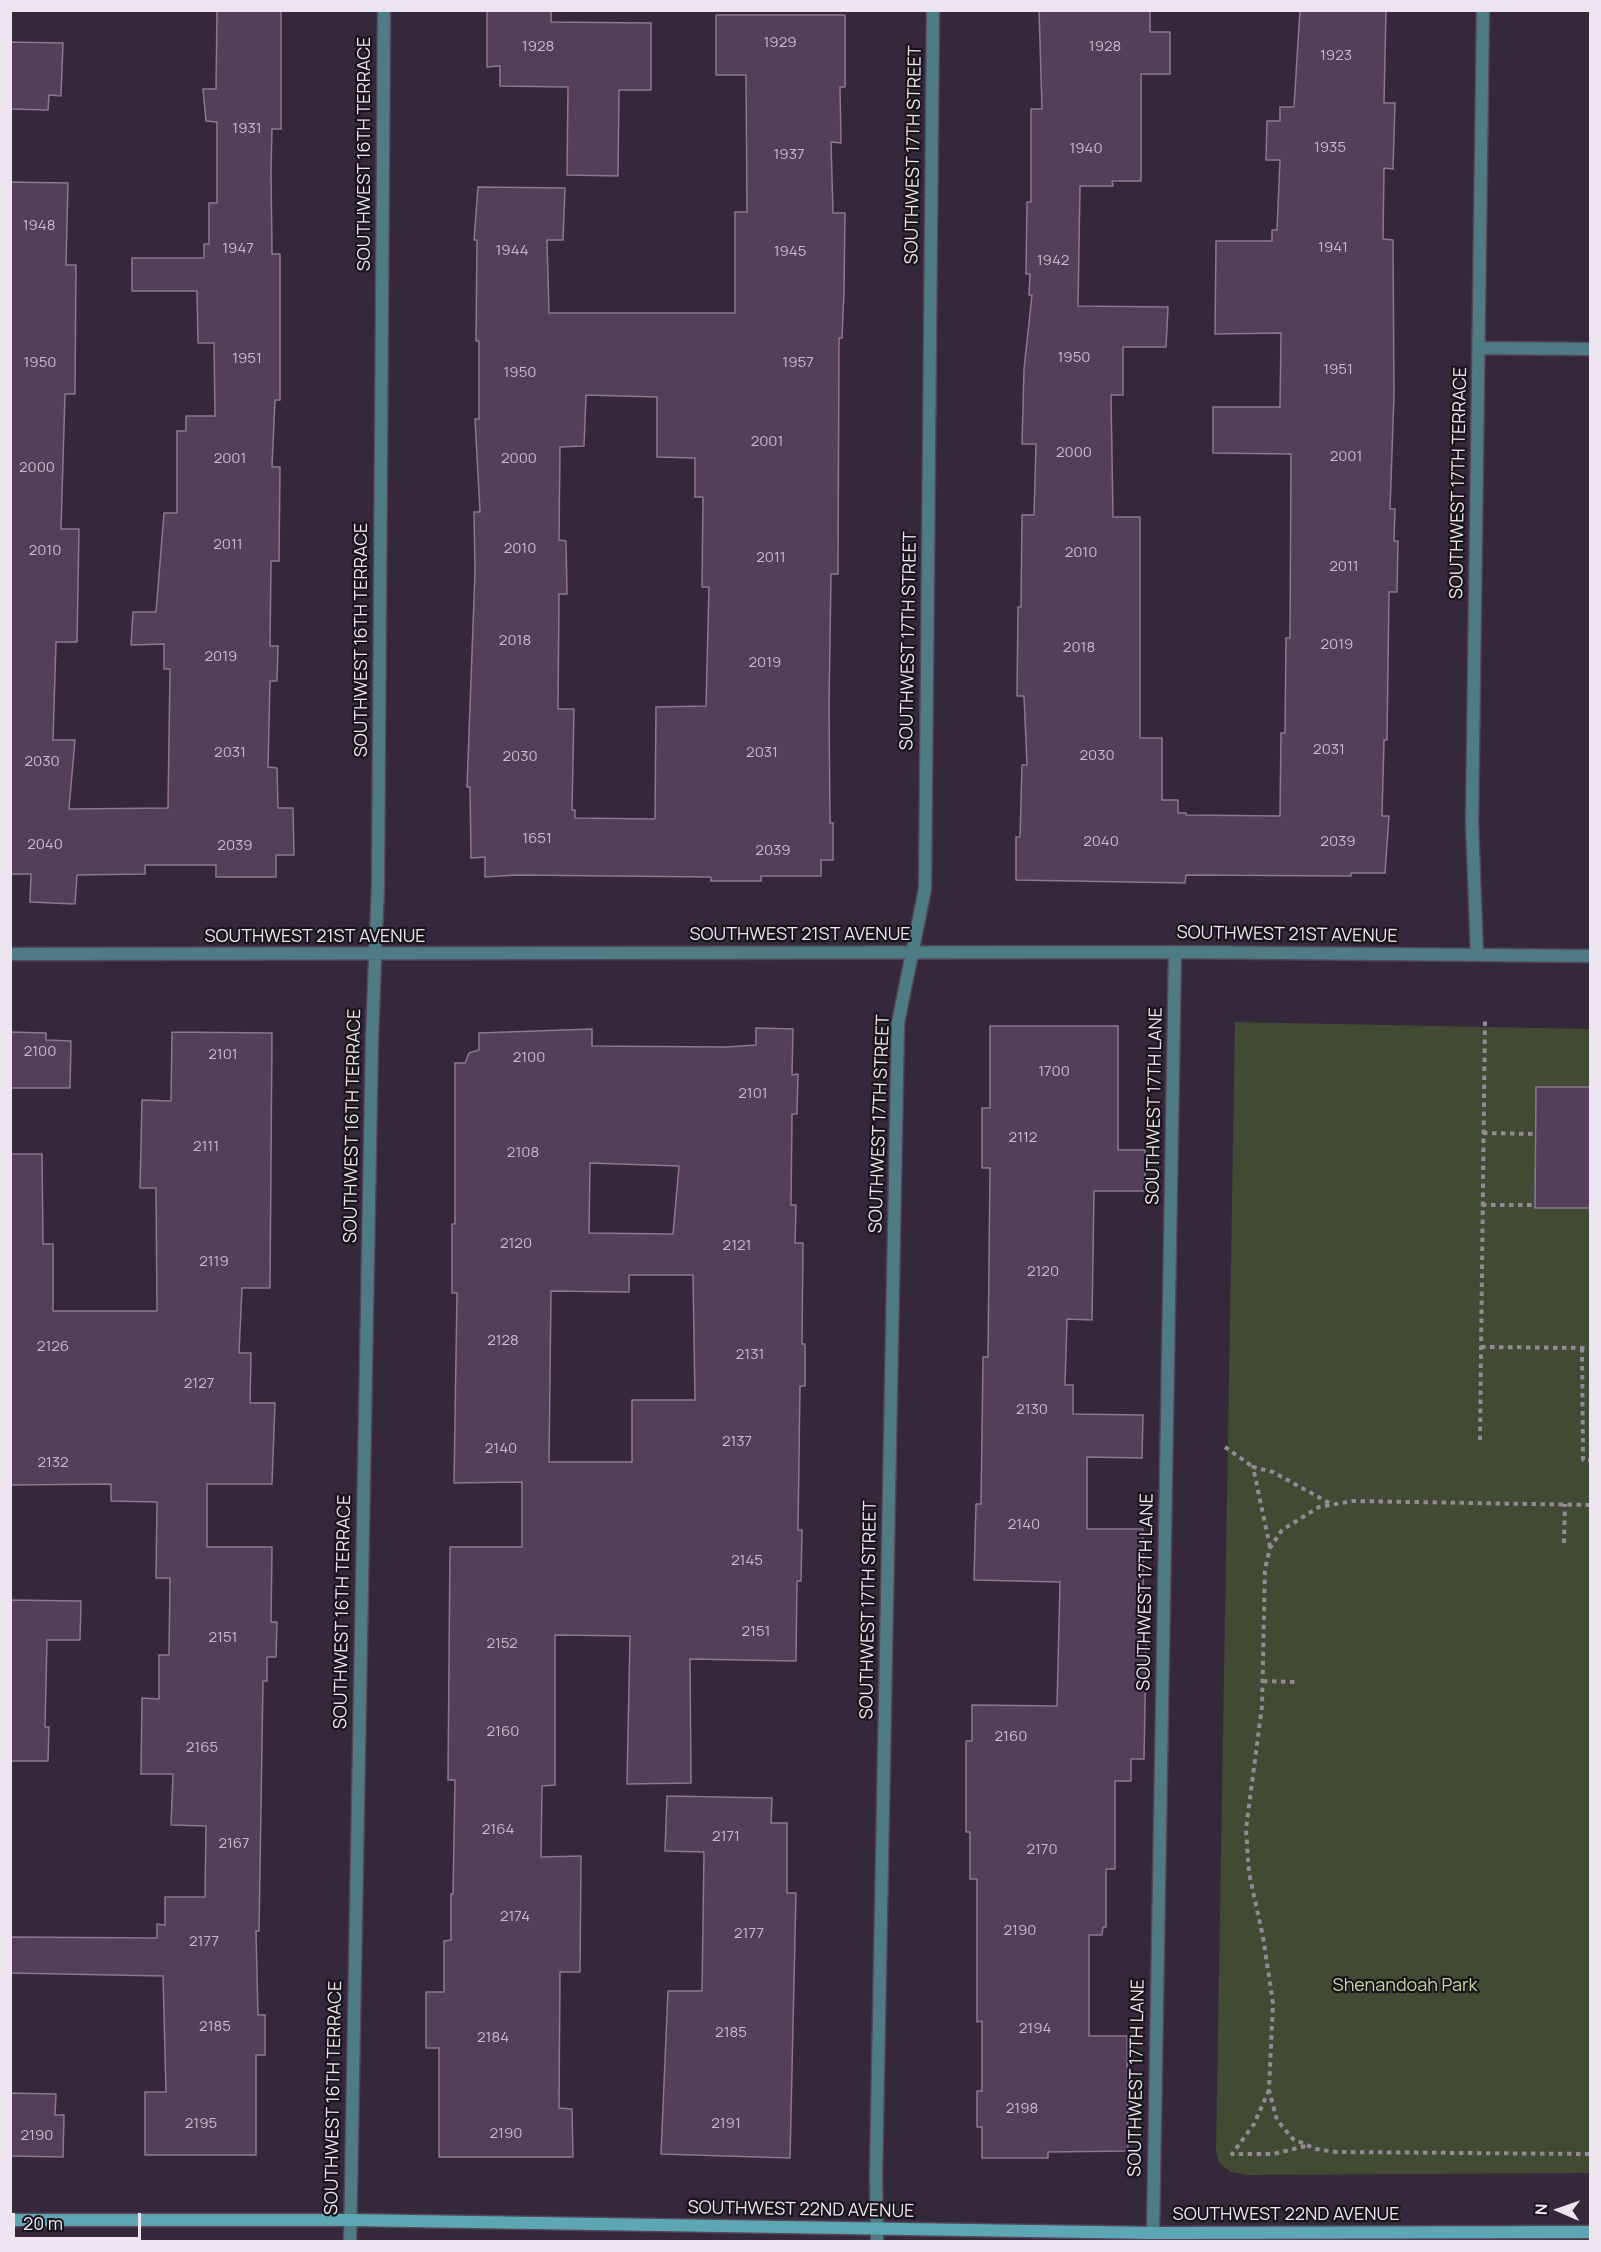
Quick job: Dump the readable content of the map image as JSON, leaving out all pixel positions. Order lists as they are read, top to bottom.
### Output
{
  "streets": {
    "main road": ["SOUTHWEST 22ND AVENUE"],
    "street": [
      "SOUTHWEST 16TH TERRACE",
      "SOUTHWEST 17TH STREET",
      "SOUTHWEST 17TH TERRACE",
      "SOUTHWEST 21ST AVENUE",
      "SOUTHWEST 17TH LANE"
    ]
  },
  "crossings": [
    ["SOUTHWEST 16TH TERRACE", "SOUTHWEST 21ST AVENUE"],
    ["SOUTHWEST 16TH TERRACE", "SOUTHWEST 22ND AVENUE"],
    ["SOUTHWEST 17TH STREET", "SOUTHWEST 21ST AVENUE"],
    ["SOUTHWEST 17TH STREET", "SOUTHWEST 22ND AVENUE"],
    ["SOUTHWEST 17TH TERRACE", "SOUTHWEST 21ST AVENUE"],
    ["SOUTHWEST 21ST AVENUE", "SOUTHWEST 17TH LANE"],
    ["SOUTHWEST 17TH LANE", "SOUTHWEST 22ND AVENUE"]
  ],
  "parks": ["Shenandoah Park"],
  "house_numbers": [
    "1929",
    "1928",
    "1928",
    "1923",
    "1931",
    "1935",
    "1940",
    "1937",
    "1948",
    "1941",
    "1947",
    "1944",
    "1945",
    "1942",
    "1950",
    "1951",
    "1950",
    "1957",
    "1951",
    "1950",
    "2001",
    "2000",
    "2001",
    "2001",
    "2000",
    "2000",
    "2011",
    "2010",
    "2010",
    "2010",
    "2011",
    "2011",
    "2018",
    "2019",
    "2018",
    "2019",
    "2019",
    "2031",
    "2031",
    "2031",
    "2030",
    "2030",
    "2030",
    "1651",
    "2040",
    "2039",
    "2040",
    "2039",
    "2039",
    "2100",
    "2101",
    "2100",
    "1700",
    "2101",
    "2112",
    "2111",
    "2108",
    "2120",
    "2121",
    "2119",
    "2120",
    "2128",
    "2126",
    "2131",
    "2127",
    "2130",
    "2137",
    "2140",
    "2132",
    "2140",
    "2145",
    "2151",
    "2151",
    "2152",
    "2160",
    "2160",
    "2165",
    "2164",
    "2171",
    "2167",
    "2170",
    "2174",
    "2190",
    "2177",
    "2177",
    "2185",
    "2194",
    "2185",
    "2184",
    "2198",
    "2195",
    "2191",
    "2190",
    "2190"
  ],
  "scale_bar": "20 m",
  "north": "left"
}
